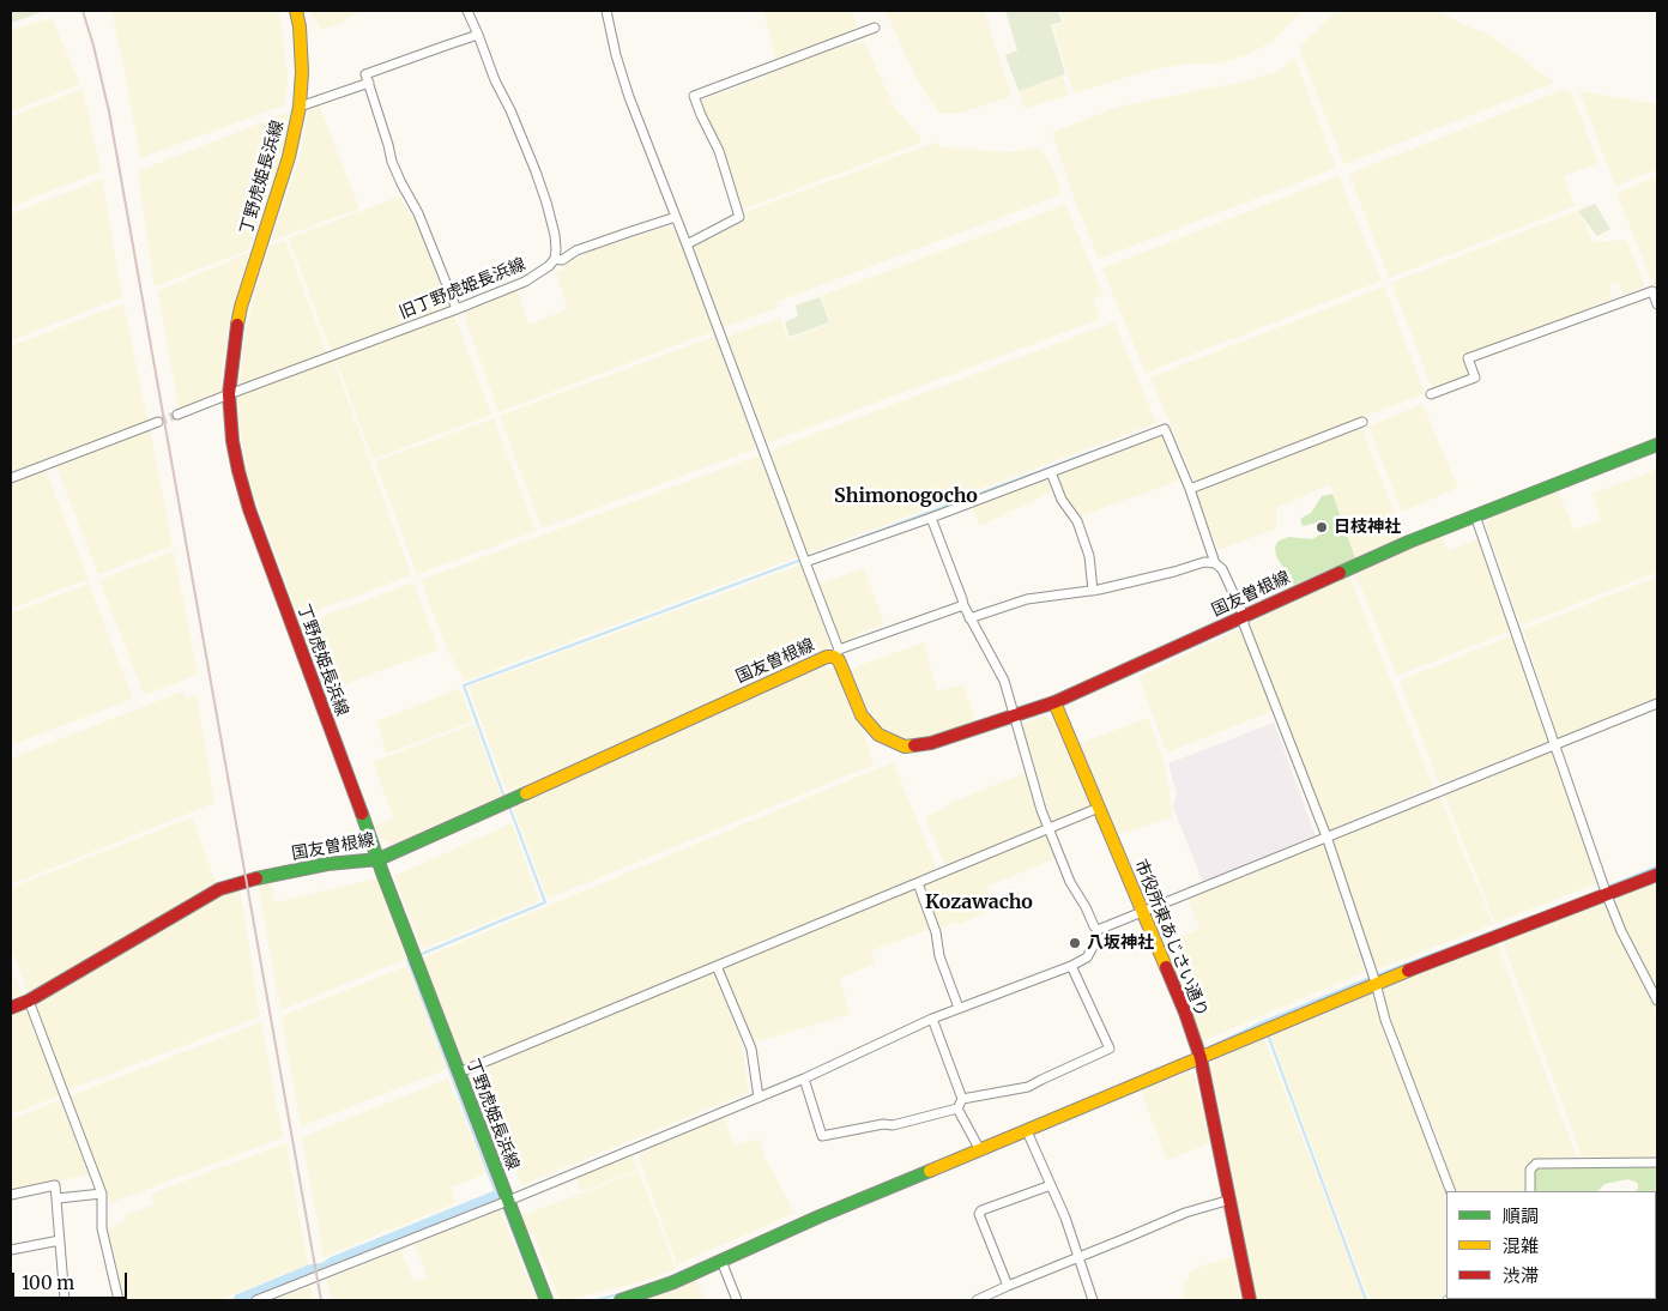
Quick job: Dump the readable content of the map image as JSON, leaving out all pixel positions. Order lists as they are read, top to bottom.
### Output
{
  "streets": {
    "main road": ["丁野虎姫長浜線", "国友曽根線", "市役所東あじさい通り"],
    "street": ["旧丁野虎姫長浜線"]
  },
  "crossings": [
    ["丁野虎姫長浜線", "旧丁野虎姫長浜線"],
    ["丁野虎姫長浜線", "国友曽根線"],
    ["国友曽根線", "市役所東あじさい通り"]
  ],
  "districts": ["Shimonogocho", "Kozawacho"],
  "places": ["日枝神社", "八坂神社"],
  "legend": ["順調", "混雑", "渋滞"],
  "scale_bar": "100 m"
}
